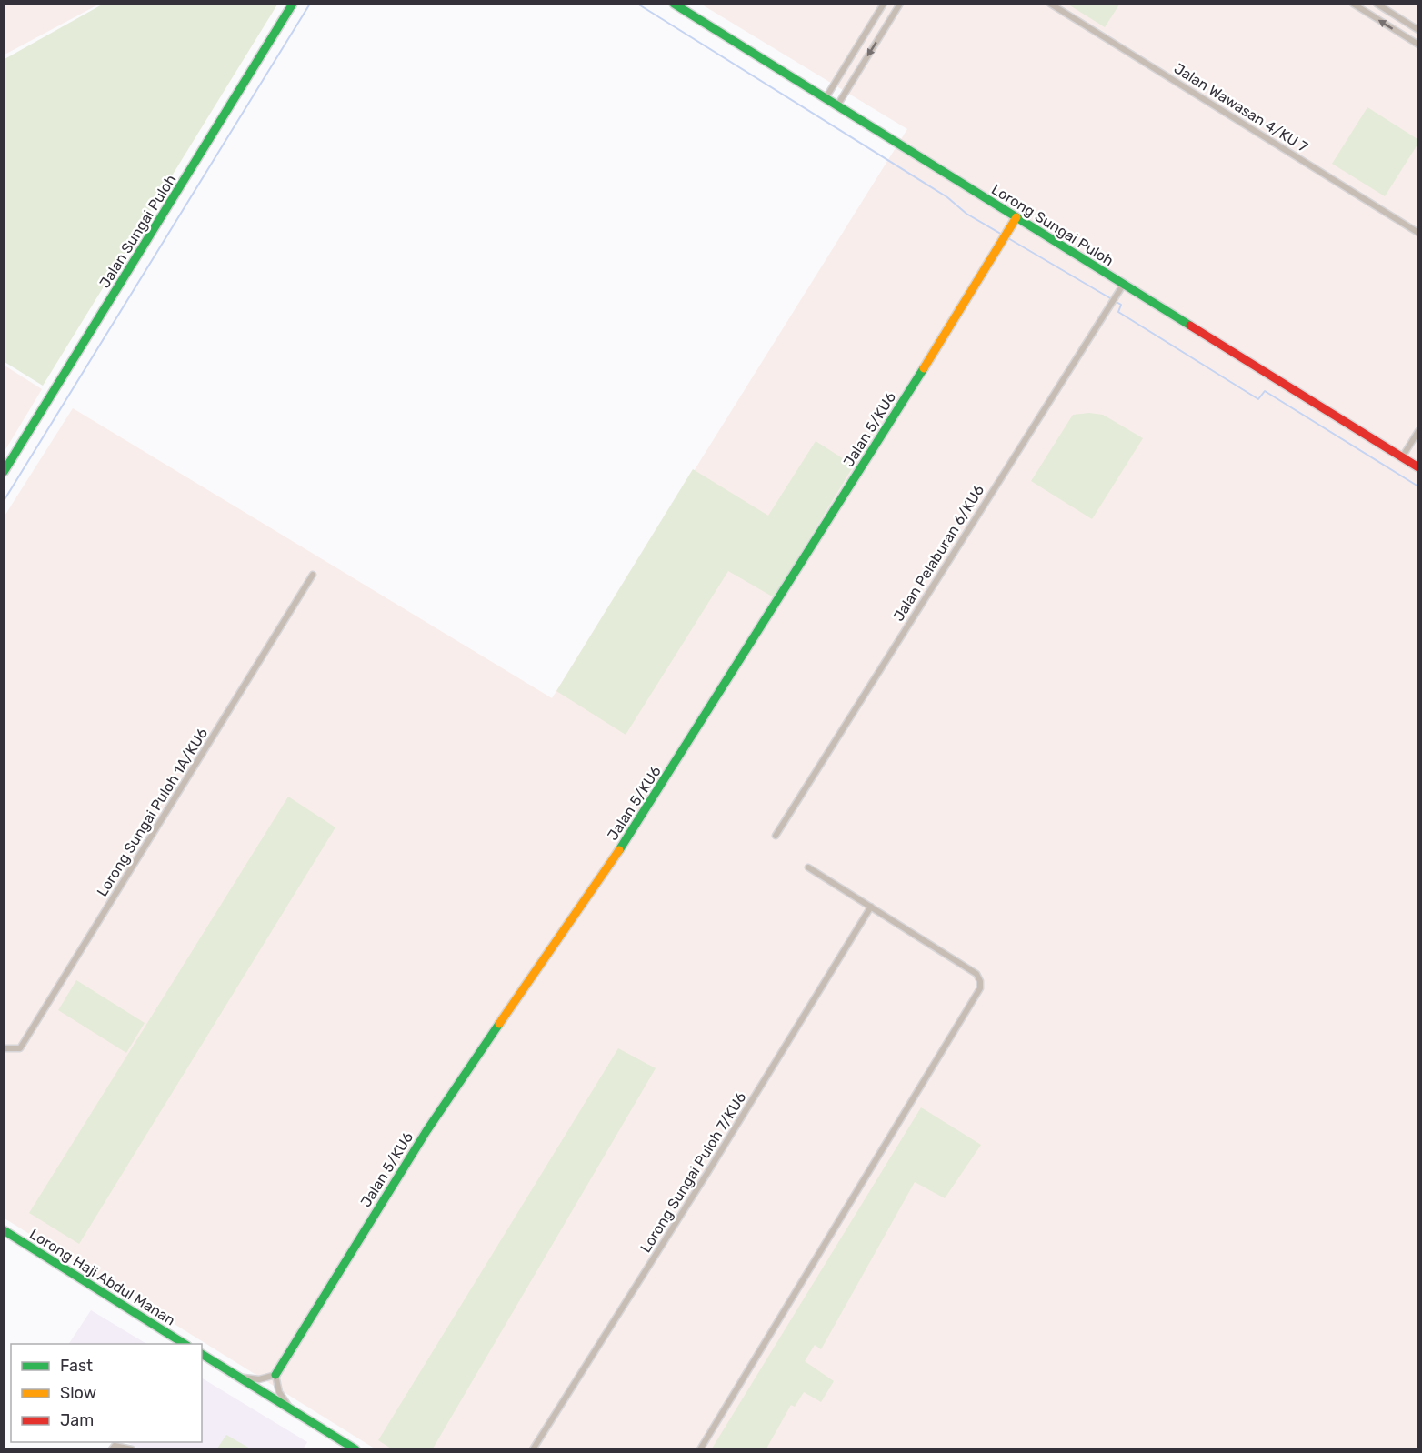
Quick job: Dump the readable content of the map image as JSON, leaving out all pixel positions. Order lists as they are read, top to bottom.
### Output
{
  "streets": {
    "street": [
      "Jalan Wawasan 4/KU 7",
      "Lorong Sungai Puloh",
      "Jalan Sungai Puloh",
      "Jalan 5/KU6",
      "Jalan Pelaburan 6/KU6",
      "Lorong Sungai Puloh 1A/KU6",
      "Lorong Sungai Puloh 7/KU6",
      "Lorong Haji Abdul Manan"
    ]
  },
  "crossings": [
    ["Lorong Sungai Puloh", "Jalan 5/KU6"],
    ["Lorong Sungai Puloh", "Jalan Pelaburan 6/KU6"]
  ],
  "legend": ["Fast", "Slow", "Jam"]
}
